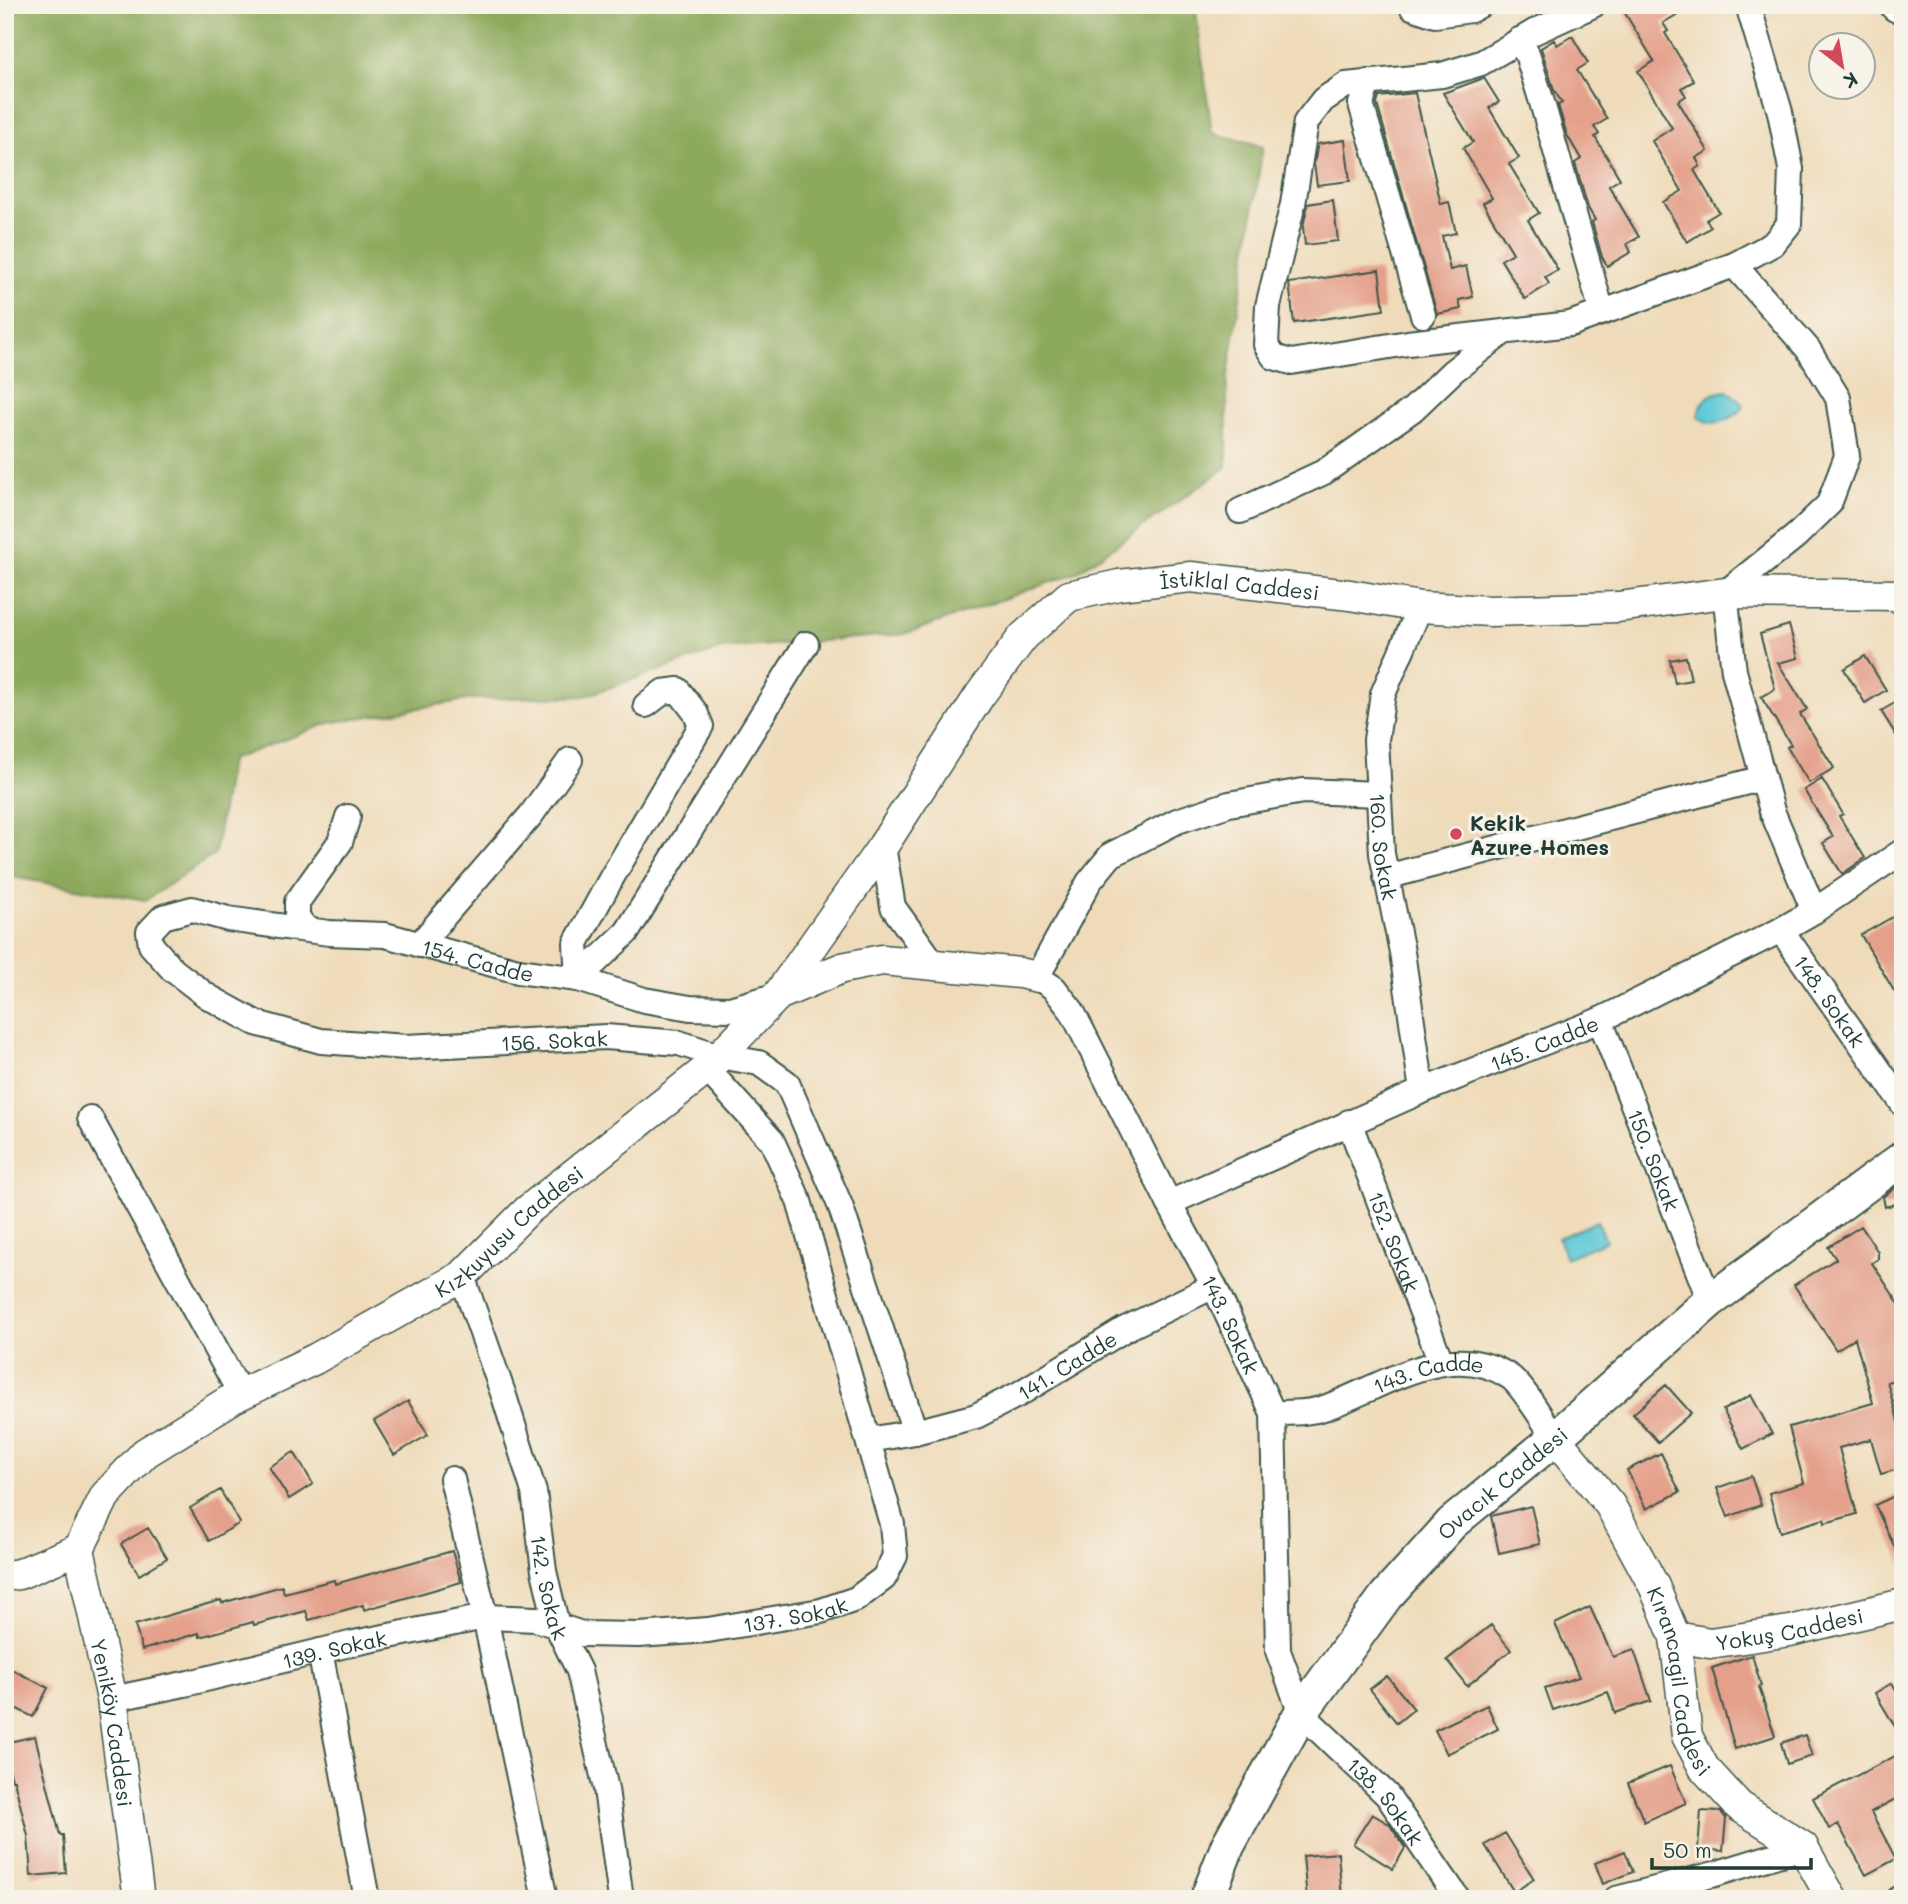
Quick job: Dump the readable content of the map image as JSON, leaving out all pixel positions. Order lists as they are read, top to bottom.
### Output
{
  "streets": {
    "main road": ["Ovacık Caddesi"],
    "street": [
      "İstiklal Caddesi",
      "160. Sokak",
      "154. Cadde",
      "148. Sokak",
      "156. Sokak",
      "145. Cadde",
      "150. Sokak",
      "Kızkuyusu Caddesi",
      "152. Sokak",
      "143. Sokak",
      "141. Cadde",
      "143. Cadde",
      "142. Sokak",
      "137. Sokak",
      "Yokuş Caddesi",
      "139. Sokak",
      "Kırancagil Caddesi",
      "Yeniköy Caddesi",
      "138. Sokak"
    ]
  },
  "crossings": [
    ["İstiklal Caddesi", "160. Sokak"],
    ["İstiklal Caddesi", "154. Cadde"],
    ["İstiklal Caddesi", "Kızkuyusu Caddesi"],
    ["160. Sokak", "145. Cadde"],
    ["154. Cadde", "156. Sokak"],
    ["154. Cadde", "Kızkuyusu Caddesi"],
    ["148. Sokak", "145. Cadde"],
    ["156. Sokak", "Kızkuyusu Caddesi"],
    ["156. Sokak", "141. Cadde"],
    ["156. Sokak", "137. Sokak"],
    ["145. Cadde", "150. Sokak"],
    ["145. Cadde", "152. Sokak"],
    ["145. Cadde", "143. Sokak"],
    ["150. Sokak", "Ovacık Caddesi"],
    ["Kızkuyusu Caddesi", "143. Sokak"],
    ["Kızkuyusu Caddesi", "142. Sokak"],
    ["Kızkuyusu Caddesi", "137. Sokak"],
    ["Kızkuyusu Caddesi", "Yeniköy Caddesi"],
    ["152. Sokak", "143. Cadde"],
    ["143. Sokak", "141. Cadde"],
    ["143. Sokak", "143. Cadde"],
    ["143. Sokak", "Ovacık Caddesi"],
    ["143. Sokak", "138. Sokak"],
    ["141. Cadde", "137. Sokak"],
    ["143. Cadde", "Ovacık Caddesi"],
    ["143. Cadde", "Kırancagil Caddesi"],
    ["Ovacık Caddesi", "Kırancagil Caddesi"],
    ["Ovacık Caddesi", "138. Sokak"],
    ["142. Sokak", "137. Sokak"],
    ["142. Sokak", "139. Sokak"],
    ["137. Sokak", "139. Sokak"],
    ["Yokuş Caddesi", "Kırancagil Caddesi"],
    ["139. Sokak", "Yeniköy Caddesi"]
  ],
  "places": ["Kekik Azure Homes"],
  "scale_bar": "50 m",
  "north": "bottom right"
}
